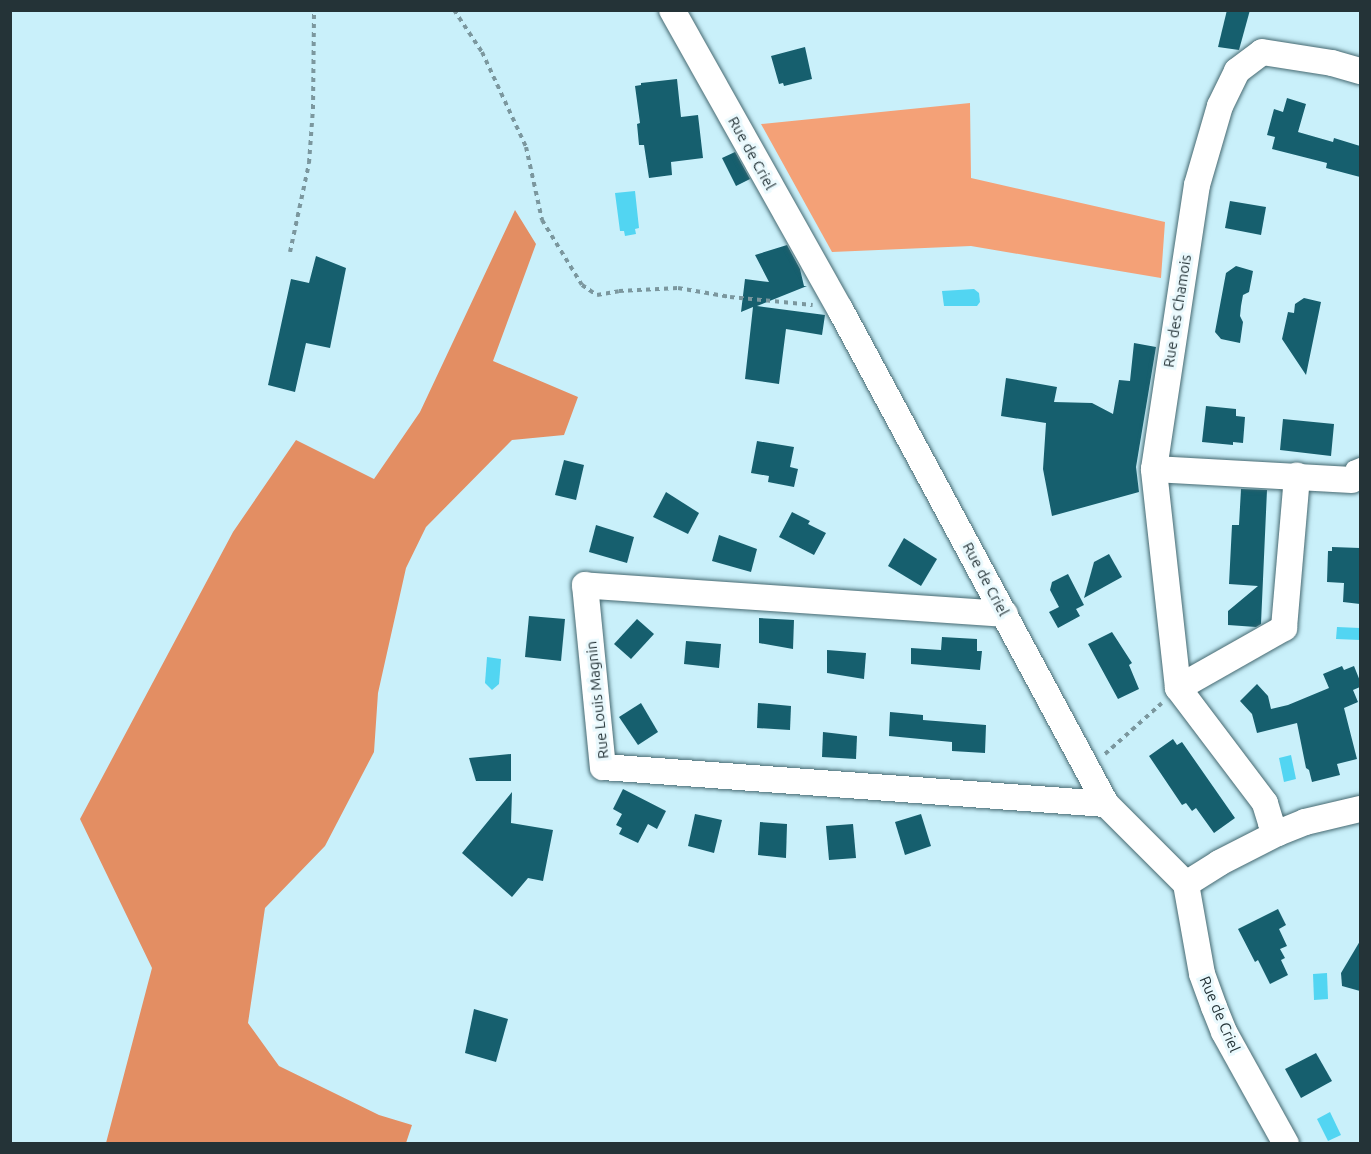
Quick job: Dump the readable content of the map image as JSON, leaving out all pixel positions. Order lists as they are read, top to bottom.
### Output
{
  "streets": {
    "street": ["Rue de Criel", "Rue des Chamois", "Rue Louis Magnin"]
  },
  "crossings": [
    ["Rue de Criel", "Rue Louis Magnin"]
  ]
}
